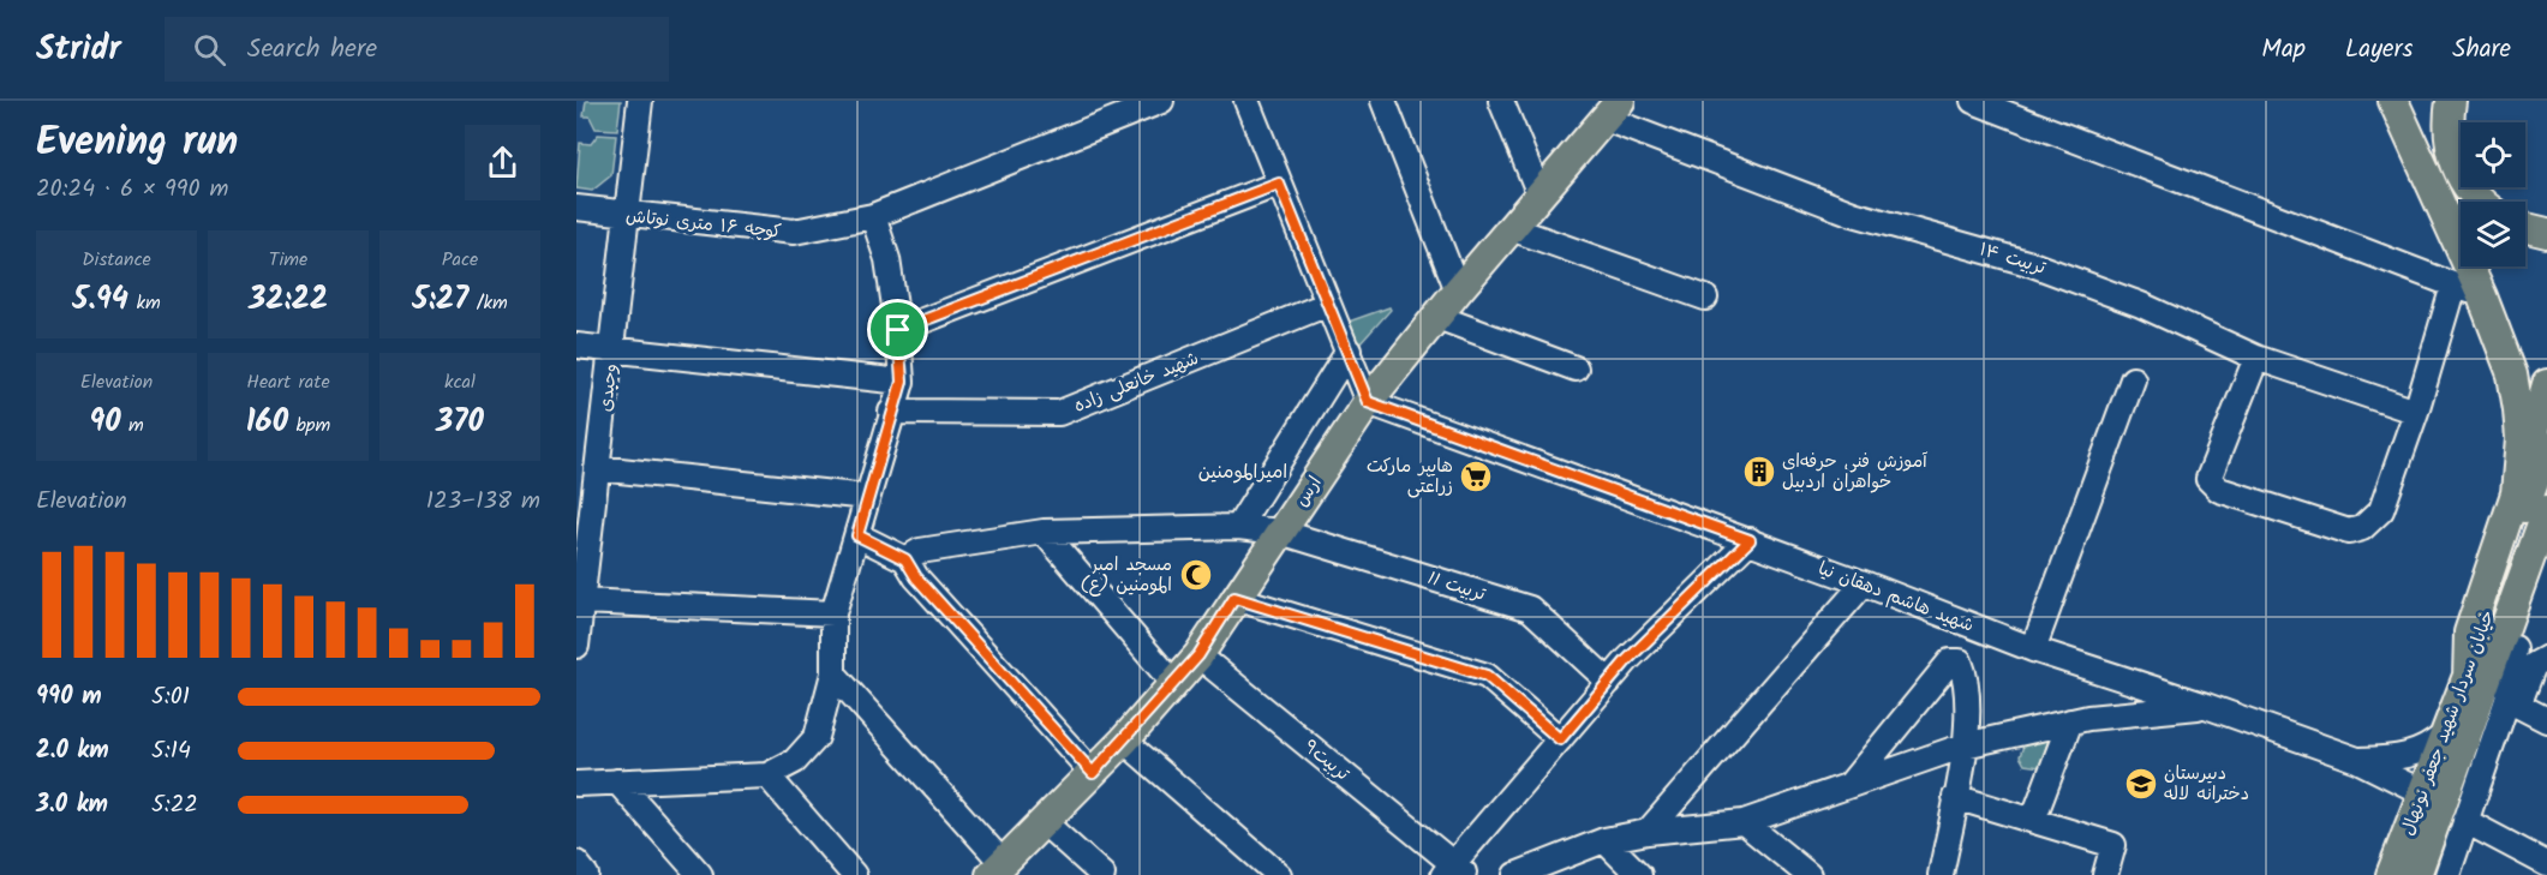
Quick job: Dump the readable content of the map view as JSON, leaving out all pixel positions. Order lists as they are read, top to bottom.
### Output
{
  "streets": {
    "main road": ["ارس", "خیابان سردار شهید جعفر نونهال"],
    "street": [
      "کوچه ۱۶ متری نوتاش",
      "تربیت ۱۴",
      "شهید خانعلی زاده",
      "وحیدی",
      "تربیت 11",
      "شهید هاشم دهقان نیا",
      "تربیت۹"
    ]
  },
  "crossings": [
    ["کوچه ۱۶ متری نوتاش", "وحیدی"],
    ["تربیت ۱۴", "ارس"],
    ["ارس", "تربیت 11"],
    ["ارس", "شهید هاشم دهقان نیا"],
    ["ارس", "تربیت۹"],
    ["شهید هاشم دهقان نیا", "خیابان سردار شهید جعفر نونهال"]
  ],
  "districts": ["امیرالمومنین"],
  "places": {
    "building": ["آموزش فنی حرفه‌ای خواهران اردبیل"],
    "supermarket": ["هایپر مارکت زراعتی"],
    "mosque": ["مسجد امیر المومنین (ع)"],
    "school or university": ["دبیرستان دخترانه لاله"]
  },
  "page": {
    "header": "Stridr",
    "search": "Search here",
    "nav": ["Map", "Layers", "Share"],
    "heading": ["Evening run", "20:24 · 6 × 990 m"],
    "stats": [
      ["Distance", "5.94 km"],
      ["Time", "32:22"],
      ["Pace", "5:27 /km"],
      ["Elevation", "90 m"],
      ["Heart rate", "160 bpm"],
      ["kcal", "370"]
    ],
    "chart": ["Elevation", "123–138 m"],
    "list": [
      {
        "name": "990 m",
        "note": "5:01"
      },
      {
        "name": "2.0 km",
        "note": "5:14"
      },
      {
        "name": "3.0 km",
        "note": "5:22"
      }
    ]
  }
}
